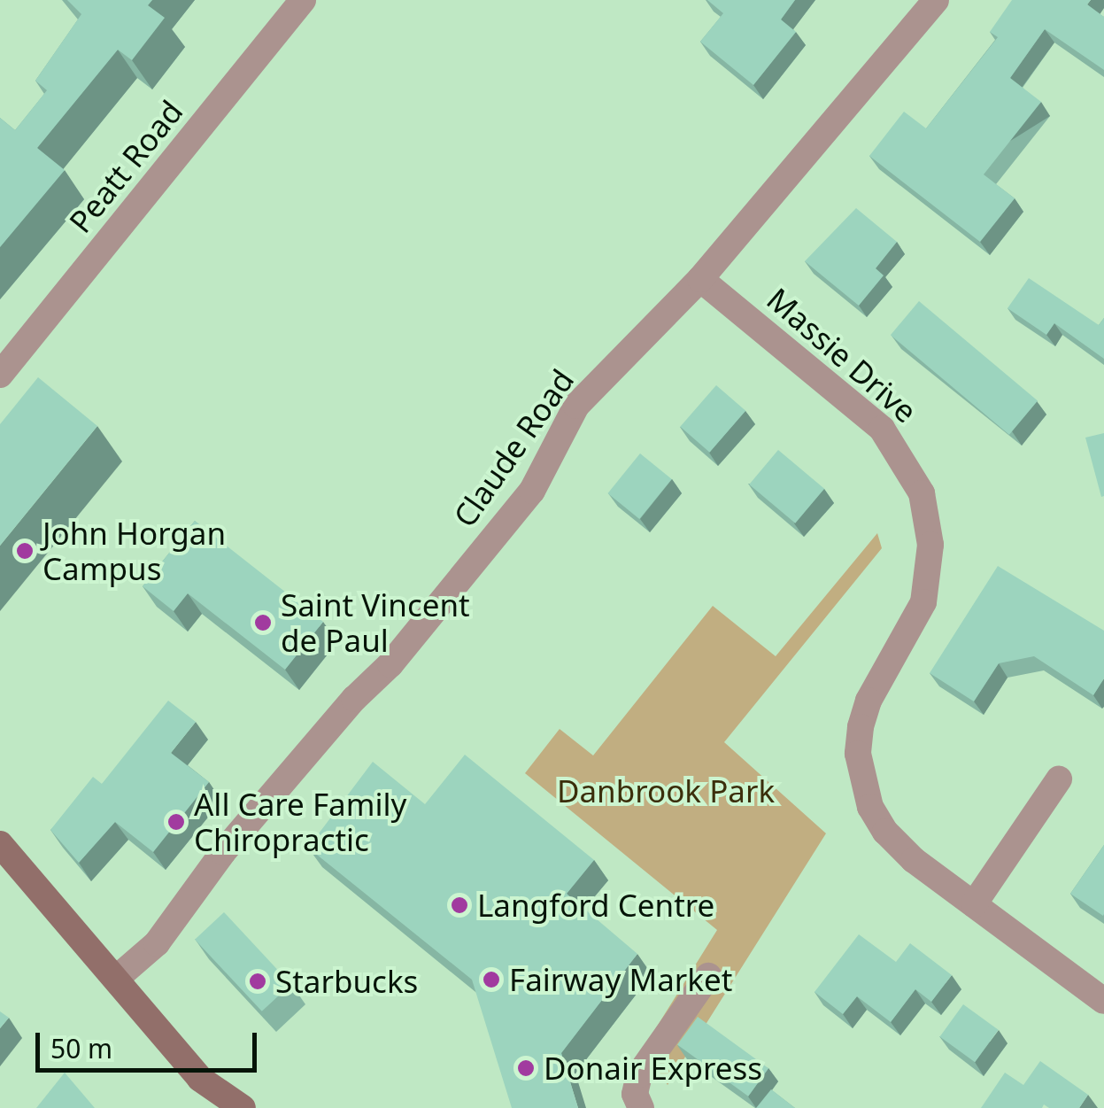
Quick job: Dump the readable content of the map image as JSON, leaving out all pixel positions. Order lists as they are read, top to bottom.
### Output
{
  "streets": {
    "street": ["Peatt Road", "Massie Drive", "Claude Road"]
  },
  "crossings": [
    ["Massie Drive", "Claude Road"]
  ],
  "parks": ["Danbrook Park"],
  "places": [
    "John Horgan Campus",
    "Saint Vincent de Paul",
    "All Care Family Chiropractic",
    "Langford Centre",
    "Fairway Market",
    "Starbucks",
    "Donair Express"
  ],
  "scale_bar": "50 m"
}
